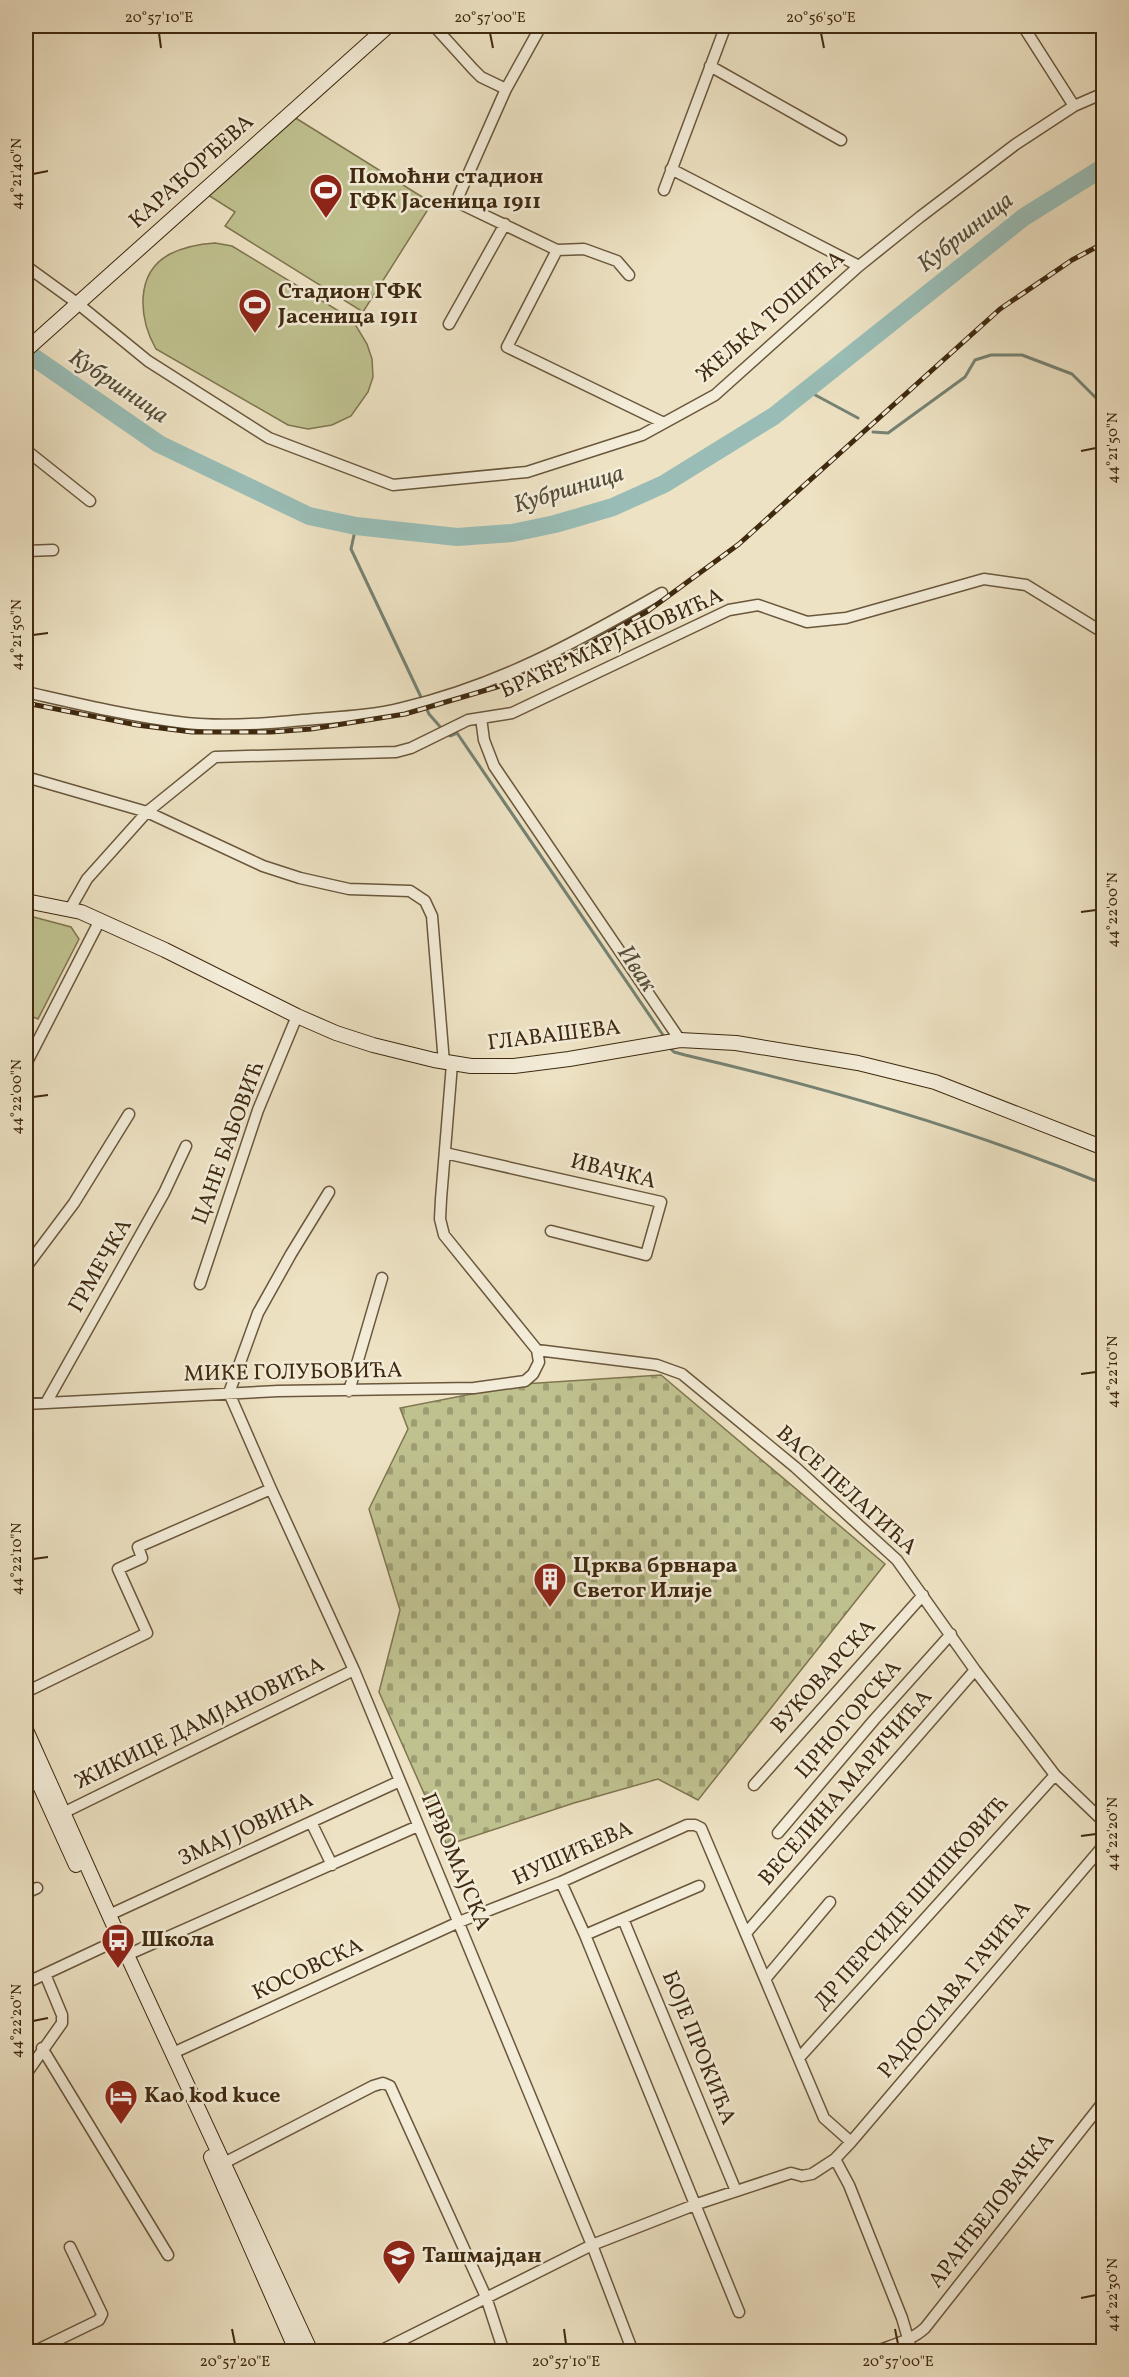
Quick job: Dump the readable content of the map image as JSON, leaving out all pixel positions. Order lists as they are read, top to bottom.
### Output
{
  "streets": {
    "main road": ["КАРАЂОРЂЕВА", "ГЛАВАШЕВА"],
    "street": [
      "ЖЕЉКА ТОШИЋА",
      "БРАЋЕ МАРЈАНОВИЋА",
      "ЦАНЕ БАБОВИЋ",
      "ИВАЧКА",
      "ГРМЕЧКА",
      "МИКЕ ГОЛУБОВИЋА",
      "ВАСЕ ПЕЛАГИЋА",
      "ВУКОВАРСКА",
      "ЦРНОГОРСКА",
      "ЖИКИЦЕ ДАМЈАНОВИЋА",
      "ВЕСЕЛИНА МАРИЧИЋА",
      "ЗМАЈ ЈОВИНА",
      "НУШИЋЕВА",
      "ПРВОМАЈСКА",
      "ДР ПЕРСИДЕ ШИШКОВИЋ",
      "КОСОВСКА",
      "РАДОСЛАВА ГАЧИЋА",
      "БОЈЕ ПРОКИЋА",
      "АРАНЂЕЛОВАЧКА"
    ]
  },
  "crossings": [
    ["КАРАЂОРЂЕВА", "ЖЕЉКА ТОШИЋА"],
    ["БРАЋЕ МАРЈАНОВИЋА", "ГЛАВАШЕВА"],
    ["ГЛАВАШЕВА", "ЦАНЕ БАБОВИЋ"],
    ["ГРМЕЧКА", "МИКЕ ГОЛУБОВИЋА"],
    ["МИКЕ ГОЛУБОВИЋА", "ВАСЕ ПЕЛАГИЋА"],
    ["МИКЕ ГОЛУБОВИЋА", "ПРВОМАЈСКА"],
    ["ВАСЕ ПЕЛАГИЋА", "ВУКОВАРСКА"],
    ["ВАСЕ ПЕЛАГИЋА", "ЦРНОГОРСКА"],
    ["ВАСЕ ПЕЛАГИЋА", "ВЕСЕЛИНА МАРИЧИЋА"],
    ["ВАСЕ ПЕЛАГИЋА", "ДР ПЕРСИДЕ ШИШКОВИЋ"],
    ["ЖИКИЦЕ ДАМЈАНОВИЋА", "ПРВОМАЈСКА"],
    ["ВЕСЕЛИНА МАРИЧИЋА", "НУШИЋЕВА"],
    ["ЗМАЈ ЈОВИНА", "ПРВОМАЈСКА"],
    ["НУШИЋЕВА", "ПРВОМАЈСКА"],
    ["НУШИЋЕВА", "КОСОВСКА"],
    ["ПРВОМАЈСКА", "КОСОВСКА"]
  ],
  "water": ["Кубршница", "Ивак"],
  "places": {
    "sports": ["Помоћни стадион ГФК Јасеница 1911", "Стадион ГФК Јасеница 1911"],
    "building": ["Црква брвнара Светог Илије"],
    "bus stop": ["Школа"],
    "hotel": ["Kao kod kuce"],
    "school or university": ["Ташмајдан"]
  },
  "coordinates": [
    "20°57'10\"E",
    "20°57'00\"E",
    "20°56'50\"E",
    "44°21'40\"N",
    "44°21'50\"N",
    "44°22'00\"N",
    "44°22'10\"N",
    "44°22'20\"N",
    "44°22'30\"N",
    "20°57'20\"E"
  ]
}
